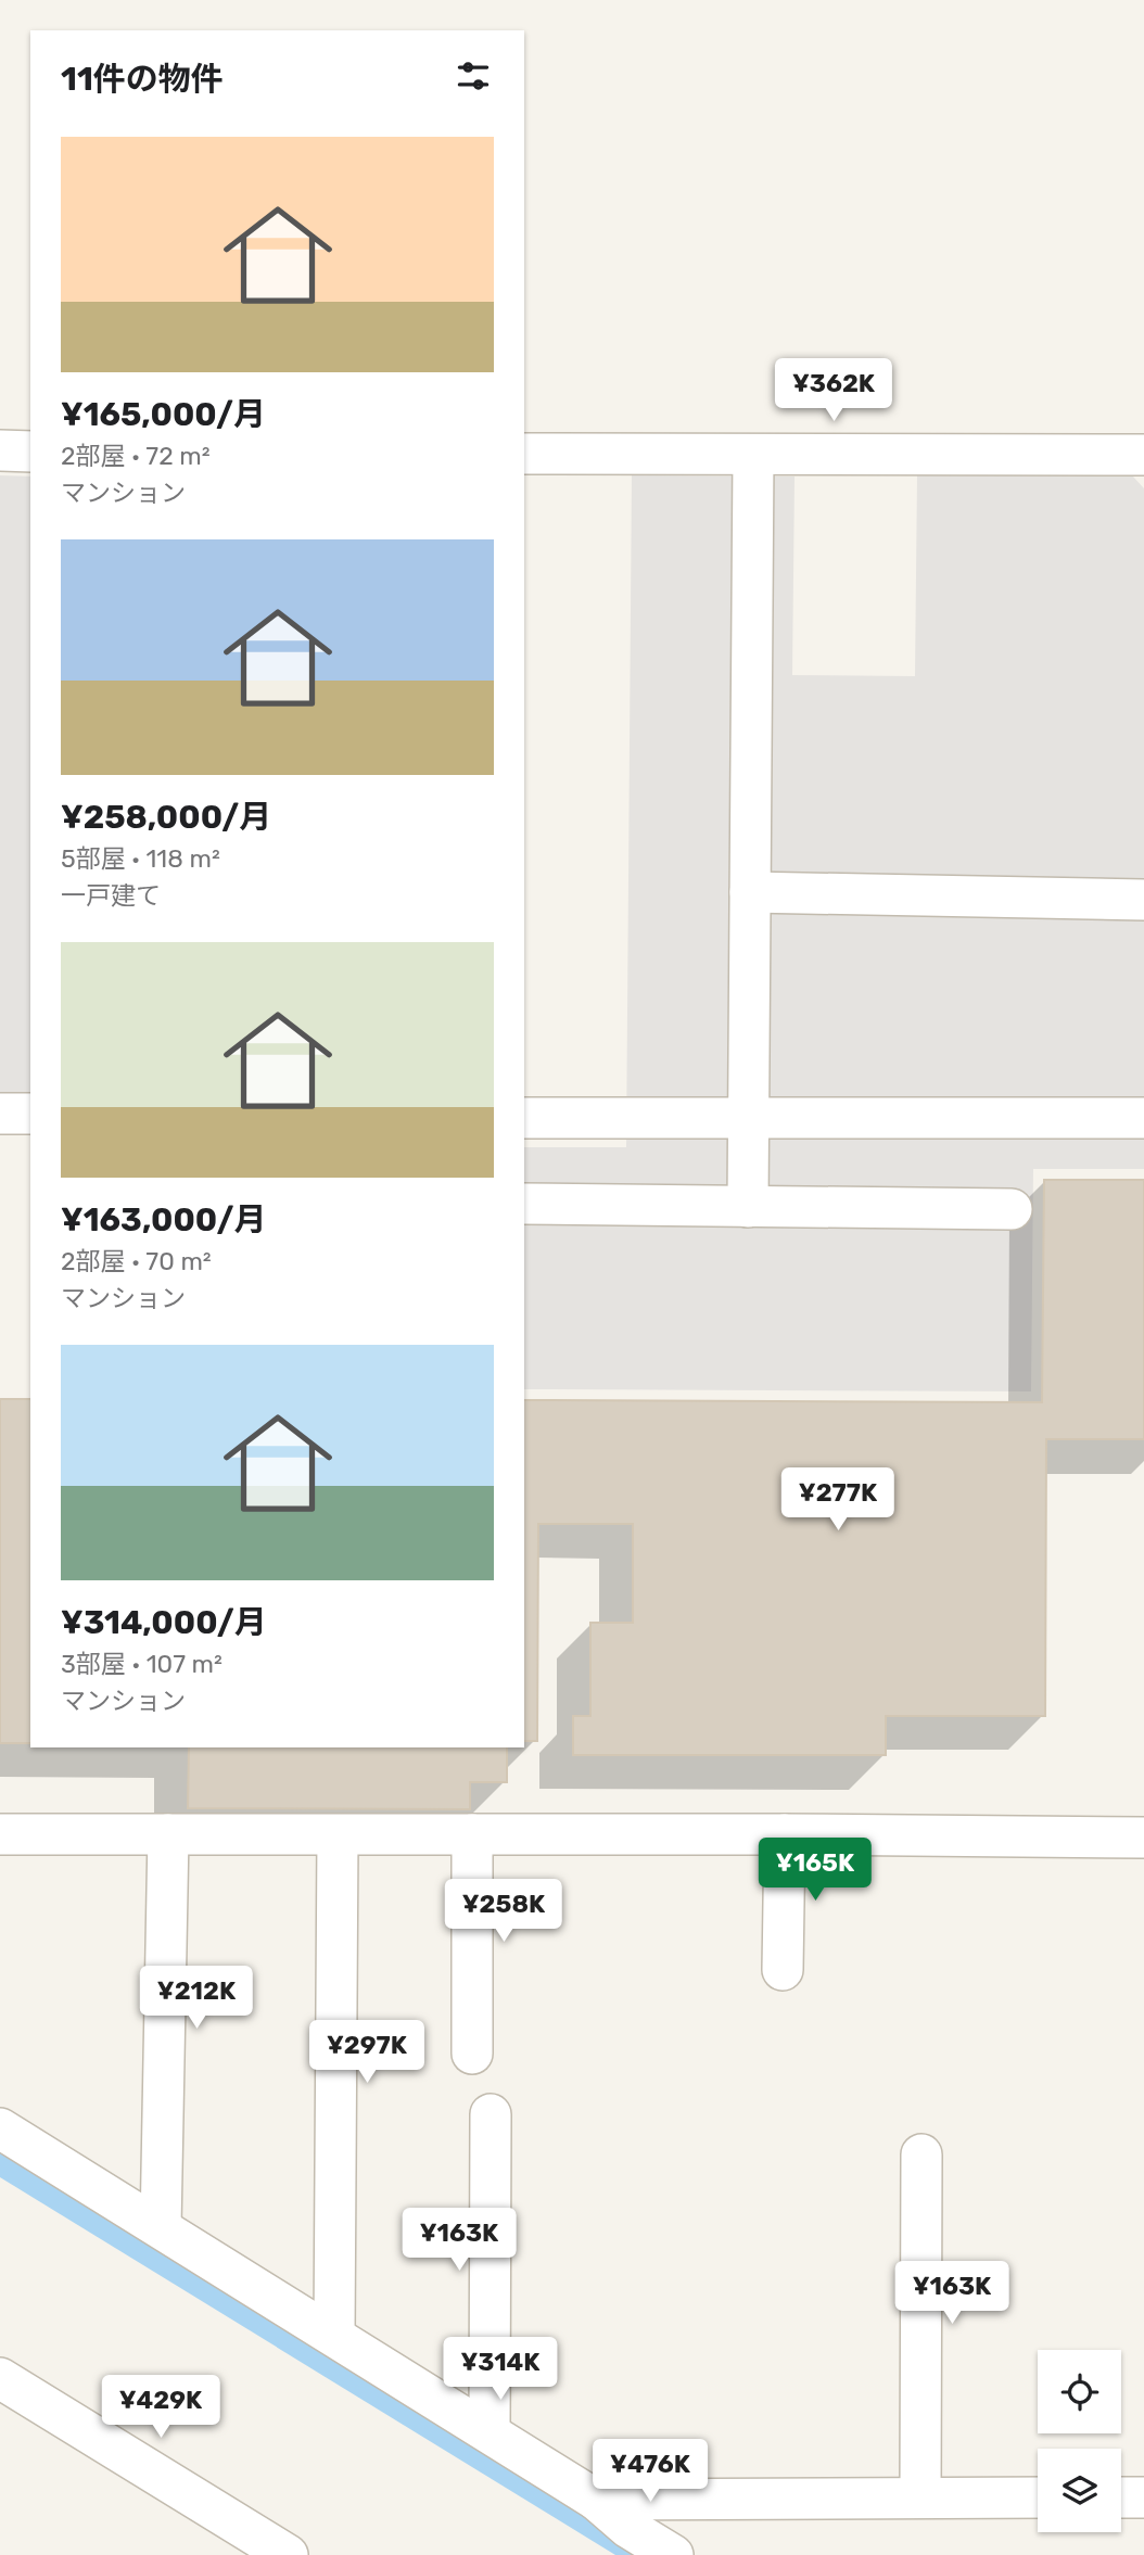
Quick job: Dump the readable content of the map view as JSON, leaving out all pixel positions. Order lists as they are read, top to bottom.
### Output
{
  "page": {
    "heading": "11件の物件",
    "list": [
      {
        "name": "¥165,000/月",
        "note": "2部屋 · 72 m² · マンション"
      },
      {
        "name": "¥258,000/月",
        "note": "5部屋 · 118 m² · 一戸建て"
      },
      {
        "name": "¥163,000/月",
        "note": "2部屋 · 70 m² · マンション"
      },
      {
        "name": "¥314,000/月",
        "note": "3部屋 · 107 m² · マンション"
      }
    ],
    "price": [
      "¥362K",
      "¥277K",
      "¥165K",
      "¥258K",
      "¥212K",
      "¥297K",
      "¥163K",
      "¥163K",
      "¥314K",
      "¥429K",
      "¥476K"
    ]
  }
}
